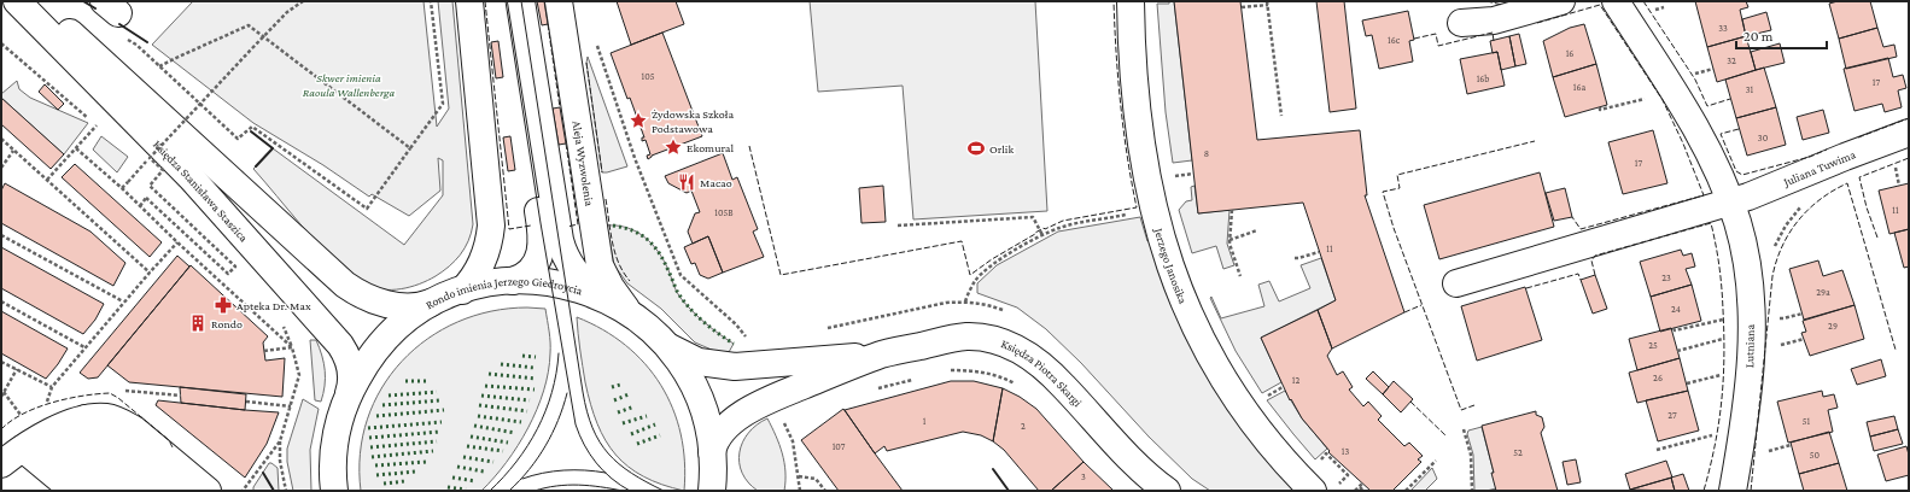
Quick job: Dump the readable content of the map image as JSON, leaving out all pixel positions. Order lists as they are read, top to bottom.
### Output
{
  "streets": {
    "street": [
      "Aleja Wyzwolenia",
      "Juliana Tuwima",
      "Księdza Stanisława Staszica",
      "Jerzego Janosika",
      "Rondo imienia Jerzego Giedroycia",
      "Lutniana",
      "Księdza Piotra Skargi"
    ]
  },
  "crossings": [
    ["Aleja Wyzwolenia", "Rondo imienia Jerzego Giedroycia"],
    ["Juliana Tuwima", "Lutniana"],
    ["Księdza Stanisława Staszica", "Rondo imienia Jerzego Giedroycia"],
    ["Rondo imienia Jerzego Giedroycia", "Księdza Piotra Skargi"]
  ],
  "parks": ["Skwer imienia Raoula Wallenberga"],
  "places": {
    "place": ["Żydowska Szkoła Podstawowa", "Ekomural"],
    "sports": ["Orlik"],
    "restaurant": ["Macao"],
    "pharmacy": ["Apteka Dr. Max"],
    "building": ["Rondo"]
  },
  "house_numbers": [
    "33",
    "16c",
    "16",
    "32",
    "105",
    "16b",
    "17",
    "16a",
    "31",
    "30",
    "8",
    "17",
    "11",
    "105B",
    "11",
    "23",
    "29a",
    "24",
    "29",
    "25",
    "26",
    "12",
    "27",
    "1",
    "51",
    "2",
    "107",
    "13",
    "52",
    "50",
    "3"
  ],
  "scale_bar": "20 m"
}
